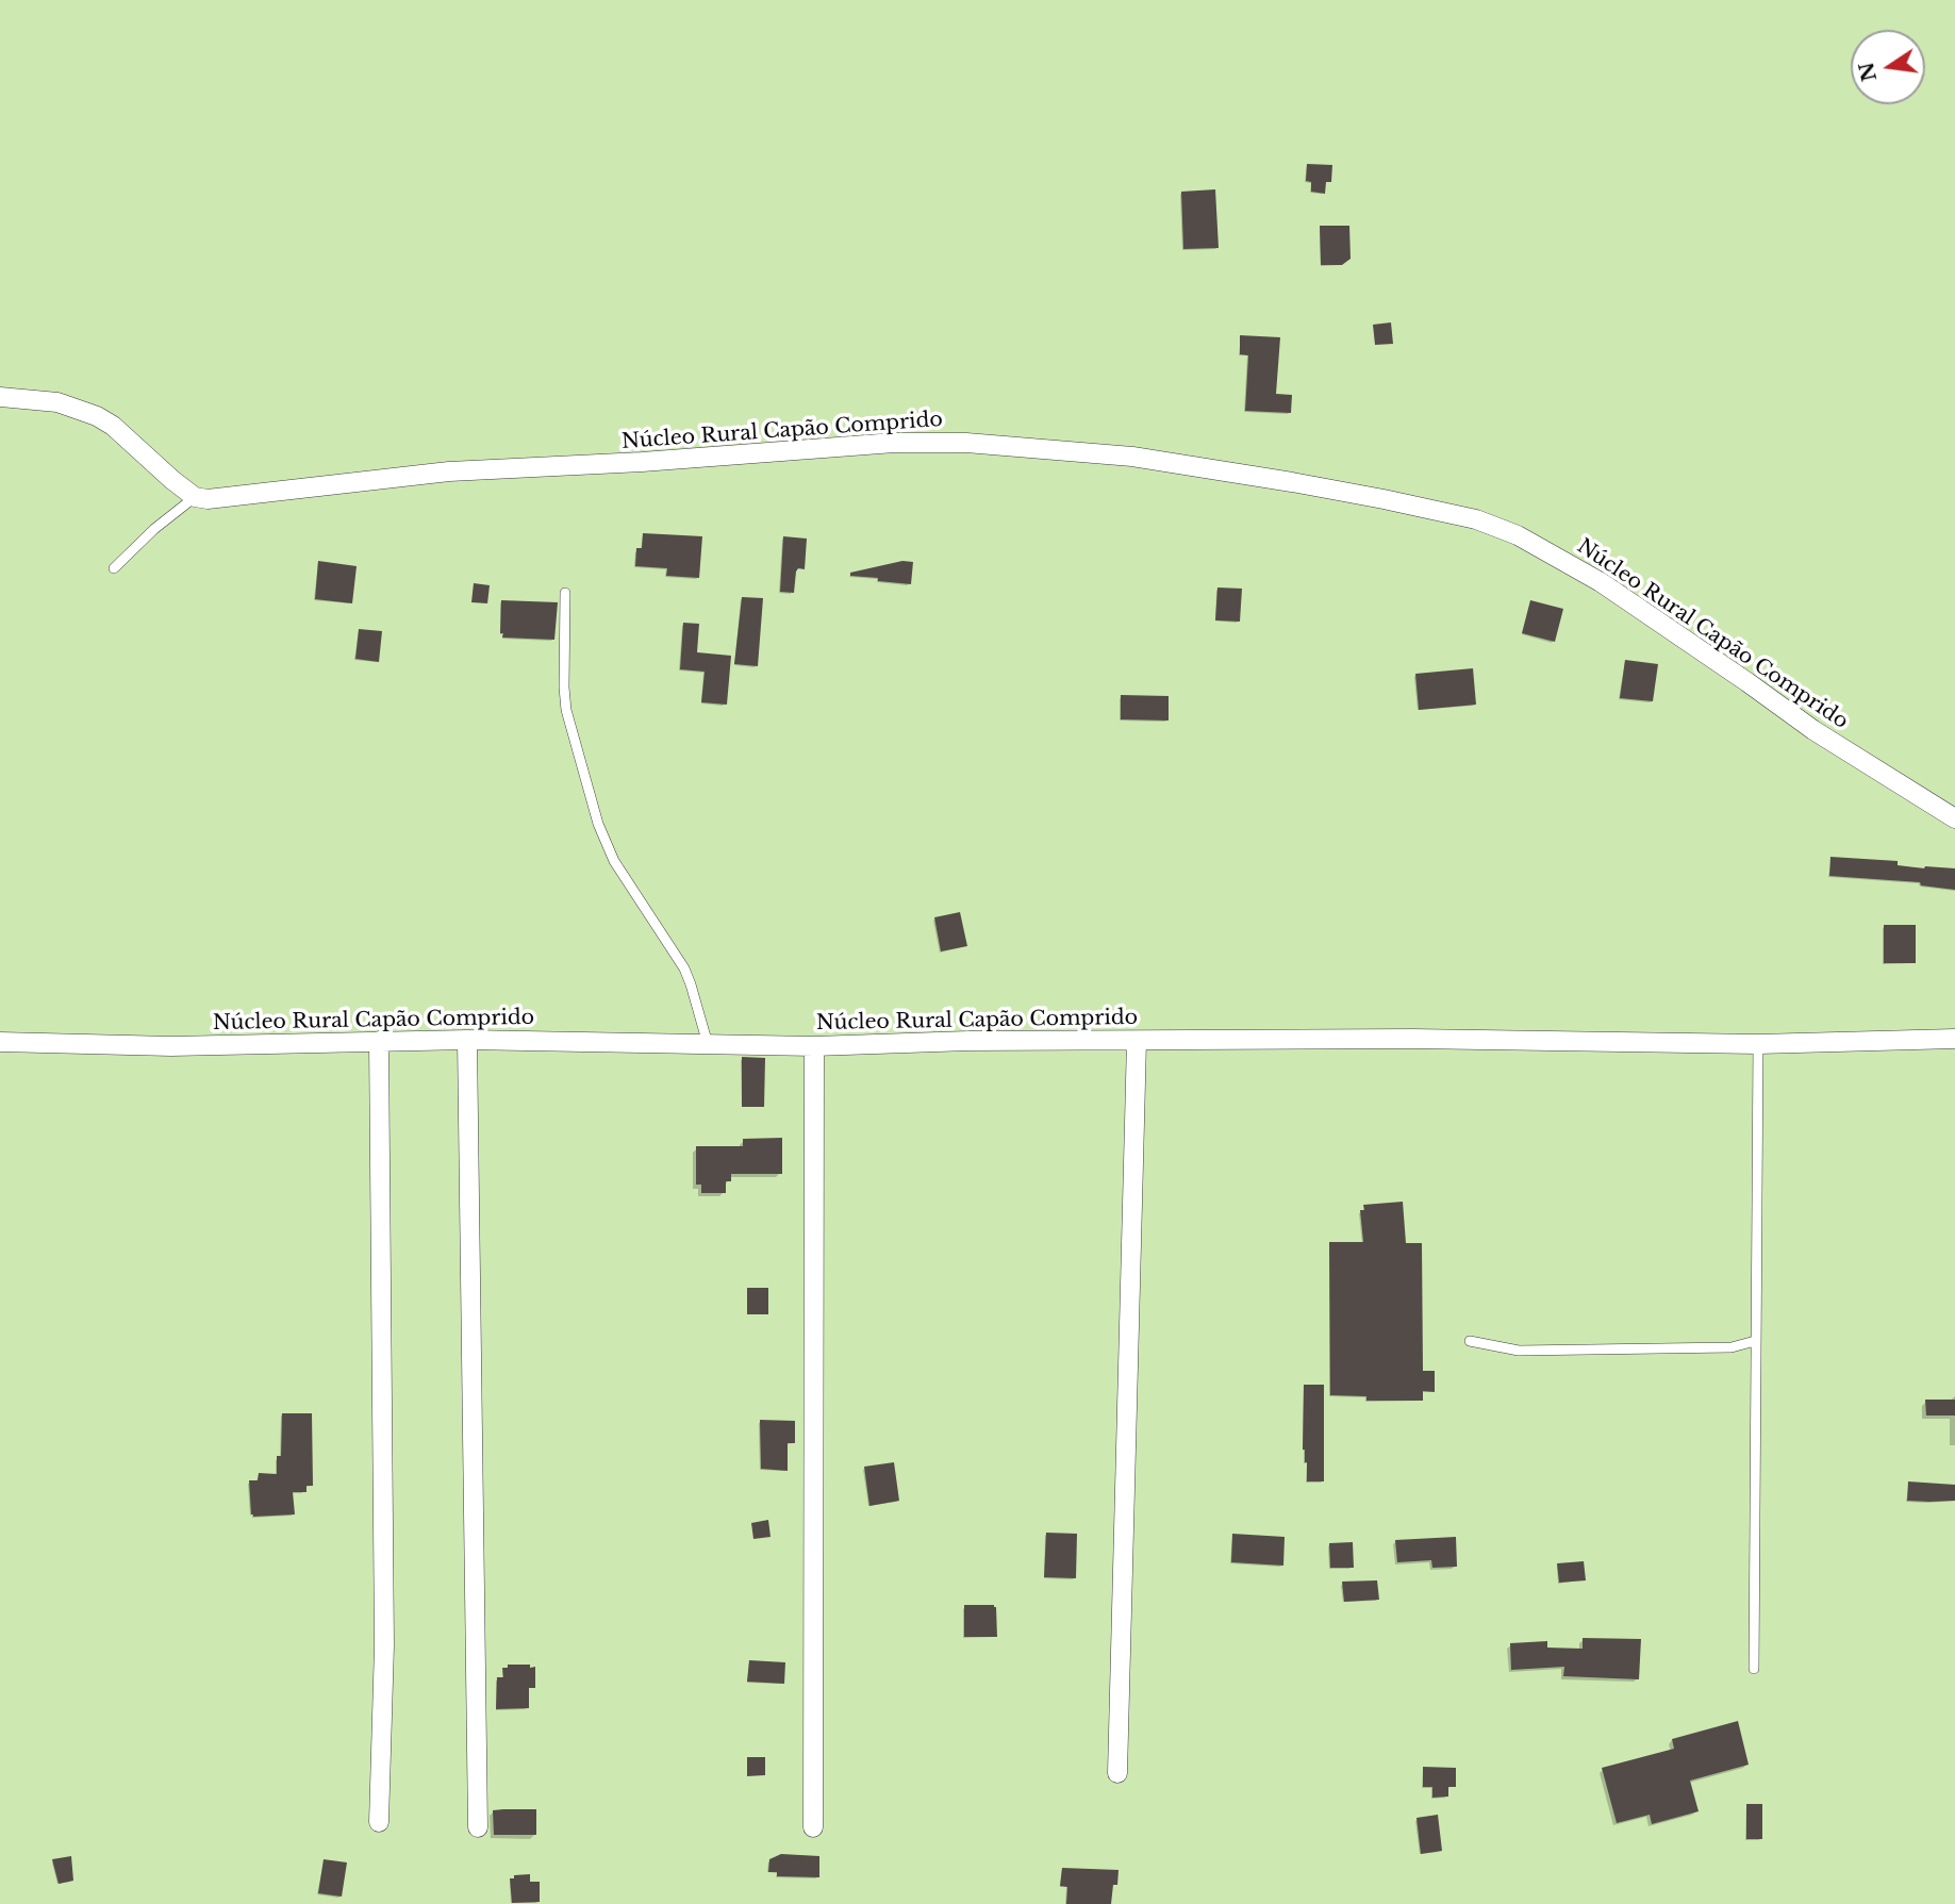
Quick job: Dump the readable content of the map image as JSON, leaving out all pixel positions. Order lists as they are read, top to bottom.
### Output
{
  "streets": {
    "street": ["Núcleo Rural Capão Comprido"]
  },
  "north": "left"
}
